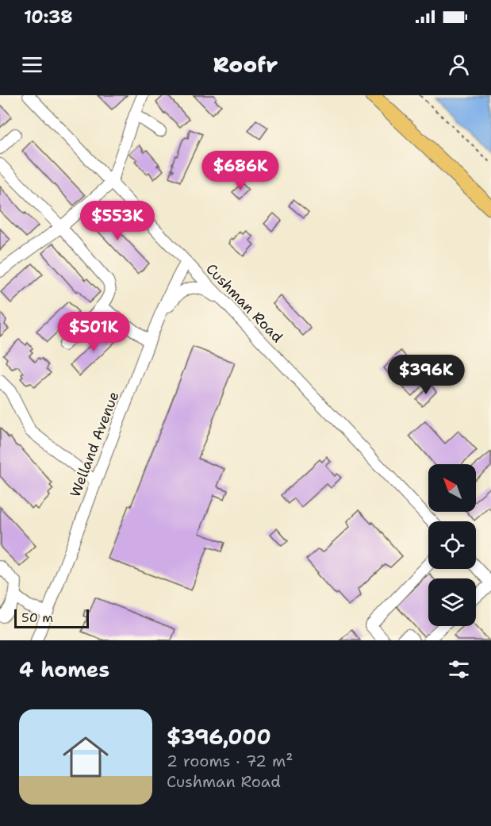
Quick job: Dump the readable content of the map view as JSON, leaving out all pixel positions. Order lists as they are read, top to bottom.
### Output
{
  "streets": {
    "street": ["Cushman Road", "Welland Avenue"]
  },
  "crossings": [
    ["Cushman Road", "Welland Avenue"]
  ],
  "scale_bar": "50 m",
  "north": "top left",
  "page": {
    "status": "10:38",
    "header": "Roofr",
    "price": [
      "$686K",
      "$553K",
      "$501K",
      "$396K"
    ],
    "scale": "50 m",
    "heading": "4 homes",
    "list": [
      {
        "name": "$396,000",
        "note": "2 rooms · 72 m² · Cushman Road"
      }
    ]
  }
}
